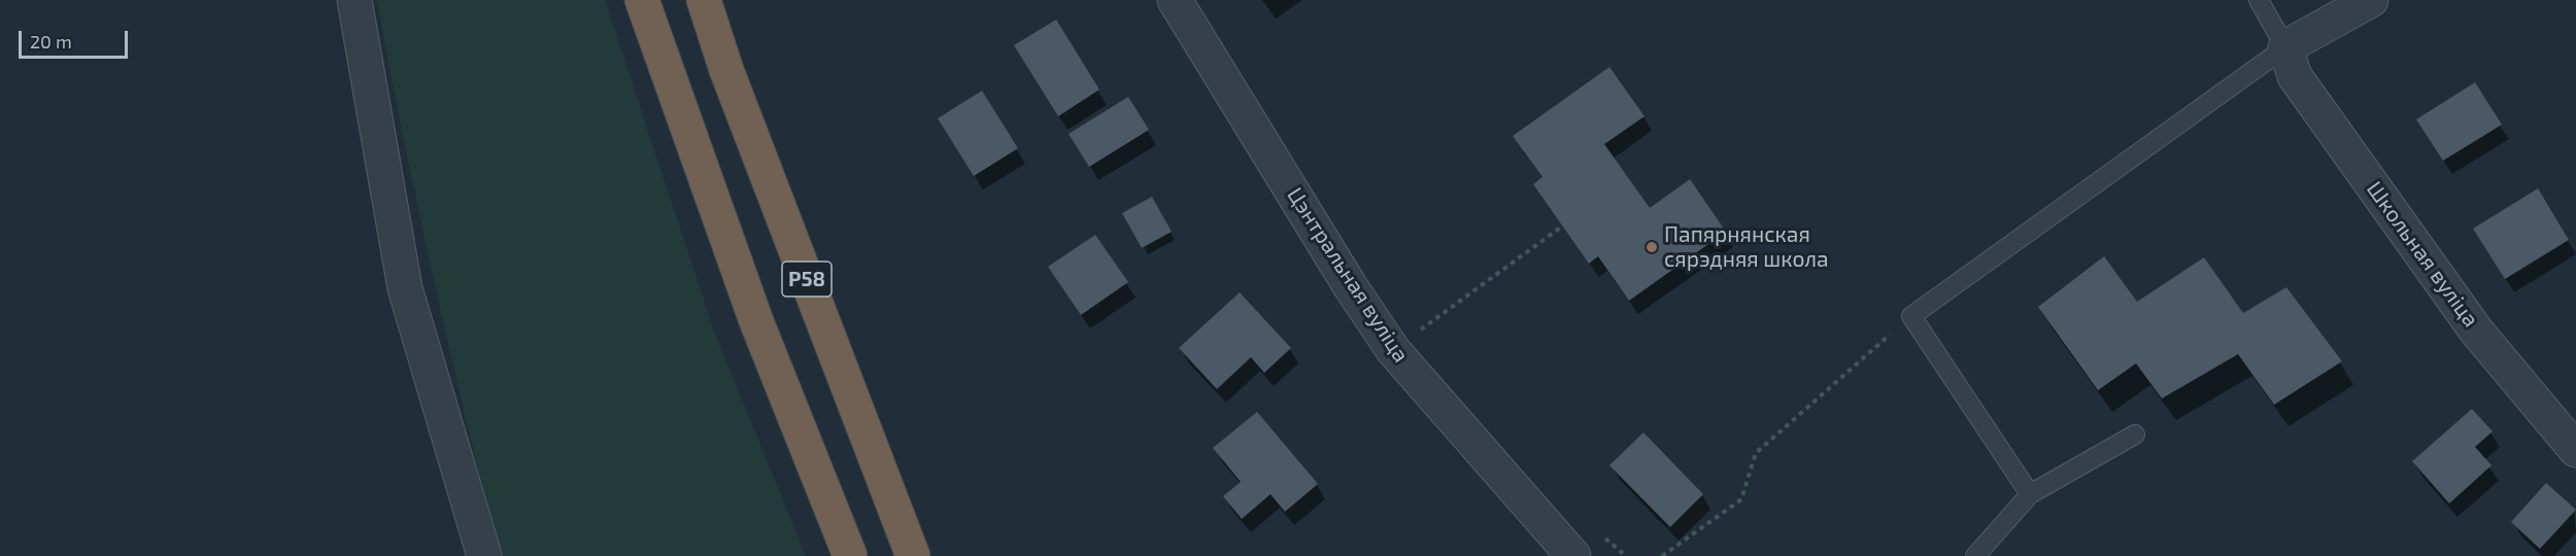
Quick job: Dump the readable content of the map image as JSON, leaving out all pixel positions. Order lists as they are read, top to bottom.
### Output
{
  "streets": {
    "highway": ["Р58"],
    "street": ["Школьная вуліца", "Цэнтральная вуліца"]
  },
  "places": ["Папярнянская сярэдняя школа"],
  "scale_bar": "20 m"
}
